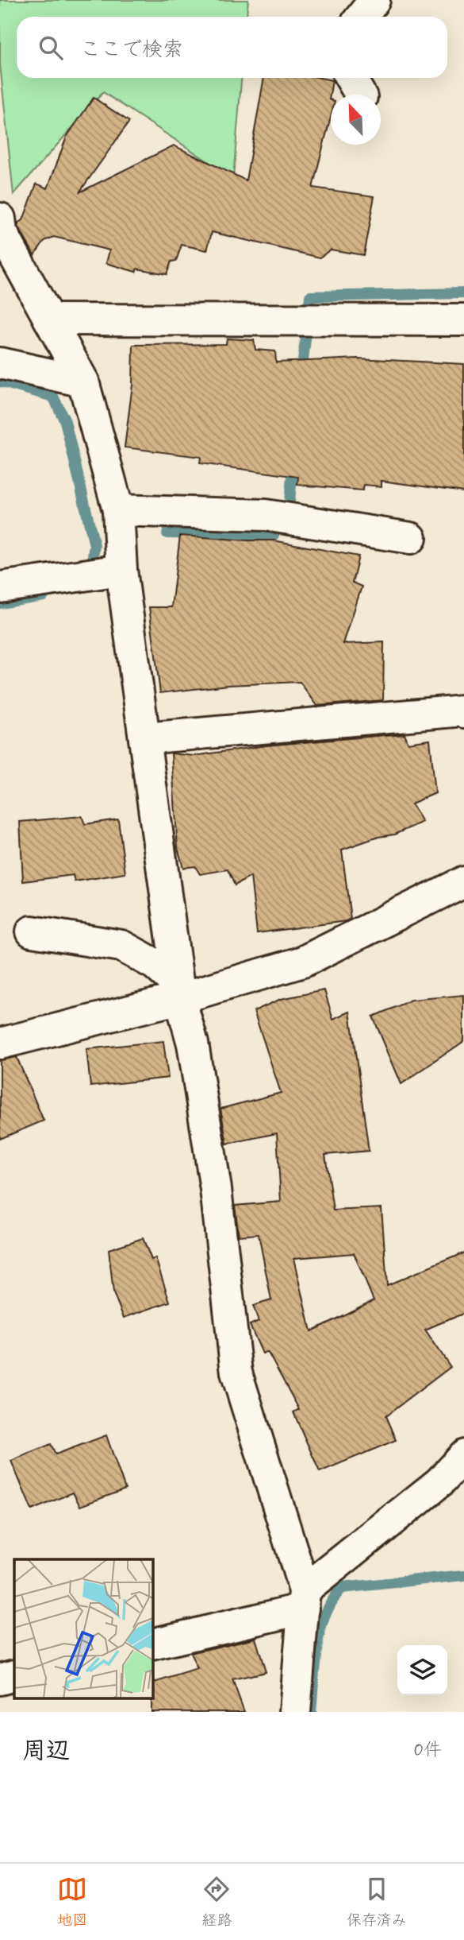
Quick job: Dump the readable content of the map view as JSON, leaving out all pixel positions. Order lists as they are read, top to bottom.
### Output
{
  "north": "top left",
  "page": {
    "search": "ここで検索",
    "heading": ["周辺", "0件"],
    "nav": ["地図", "経路", "保存済み"]
  }
}
